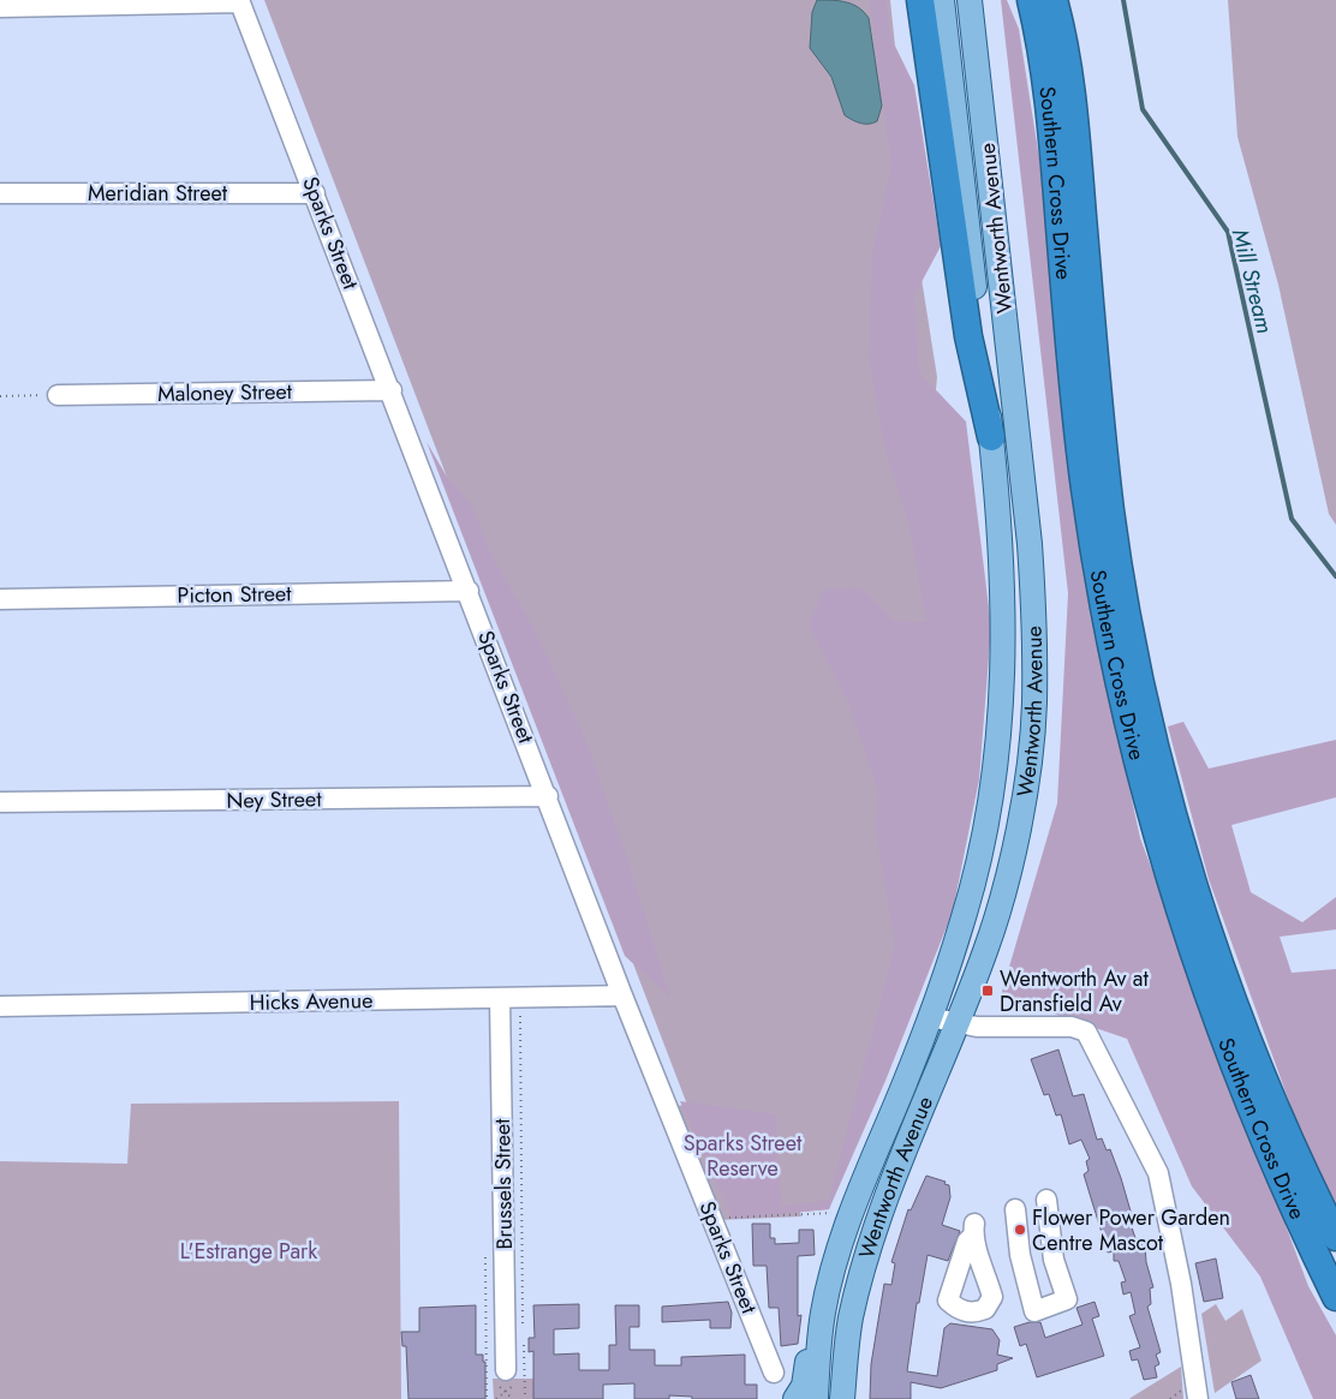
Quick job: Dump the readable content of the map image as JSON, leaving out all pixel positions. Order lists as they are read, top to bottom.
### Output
{
  "streets": {
    "highway": ["Southern Cross Drive"],
    "main road": ["Wentworth Avenue"],
    "street": [
      "Meridian Street",
      "Sparks Street",
      "Maloney Street",
      "Picton Street",
      "Ney Street",
      "Hicks Avenue",
      "Brussels Street"
    ]
  },
  "crossings": [
    ["Meridian Street", "Sparks Street"],
    ["Sparks Street", "Maloney Street"],
    ["Sparks Street", "Picton Street"],
    ["Sparks Street", "Ney Street"],
    ["Sparks Street", "Hicks Avenue"],
    ["Hicks Avenue", "Brussels Street"]
  ],
  "water": ["Mill Stream"],
  "parks": ["Sparks Street Reserve", "L'Estrange Park"],
  "places": {
    "transit": ["Wentworth Av at Dransfield Av"],
    "other": ["Flower Power Garden Centre Mascot"]
  }
}
